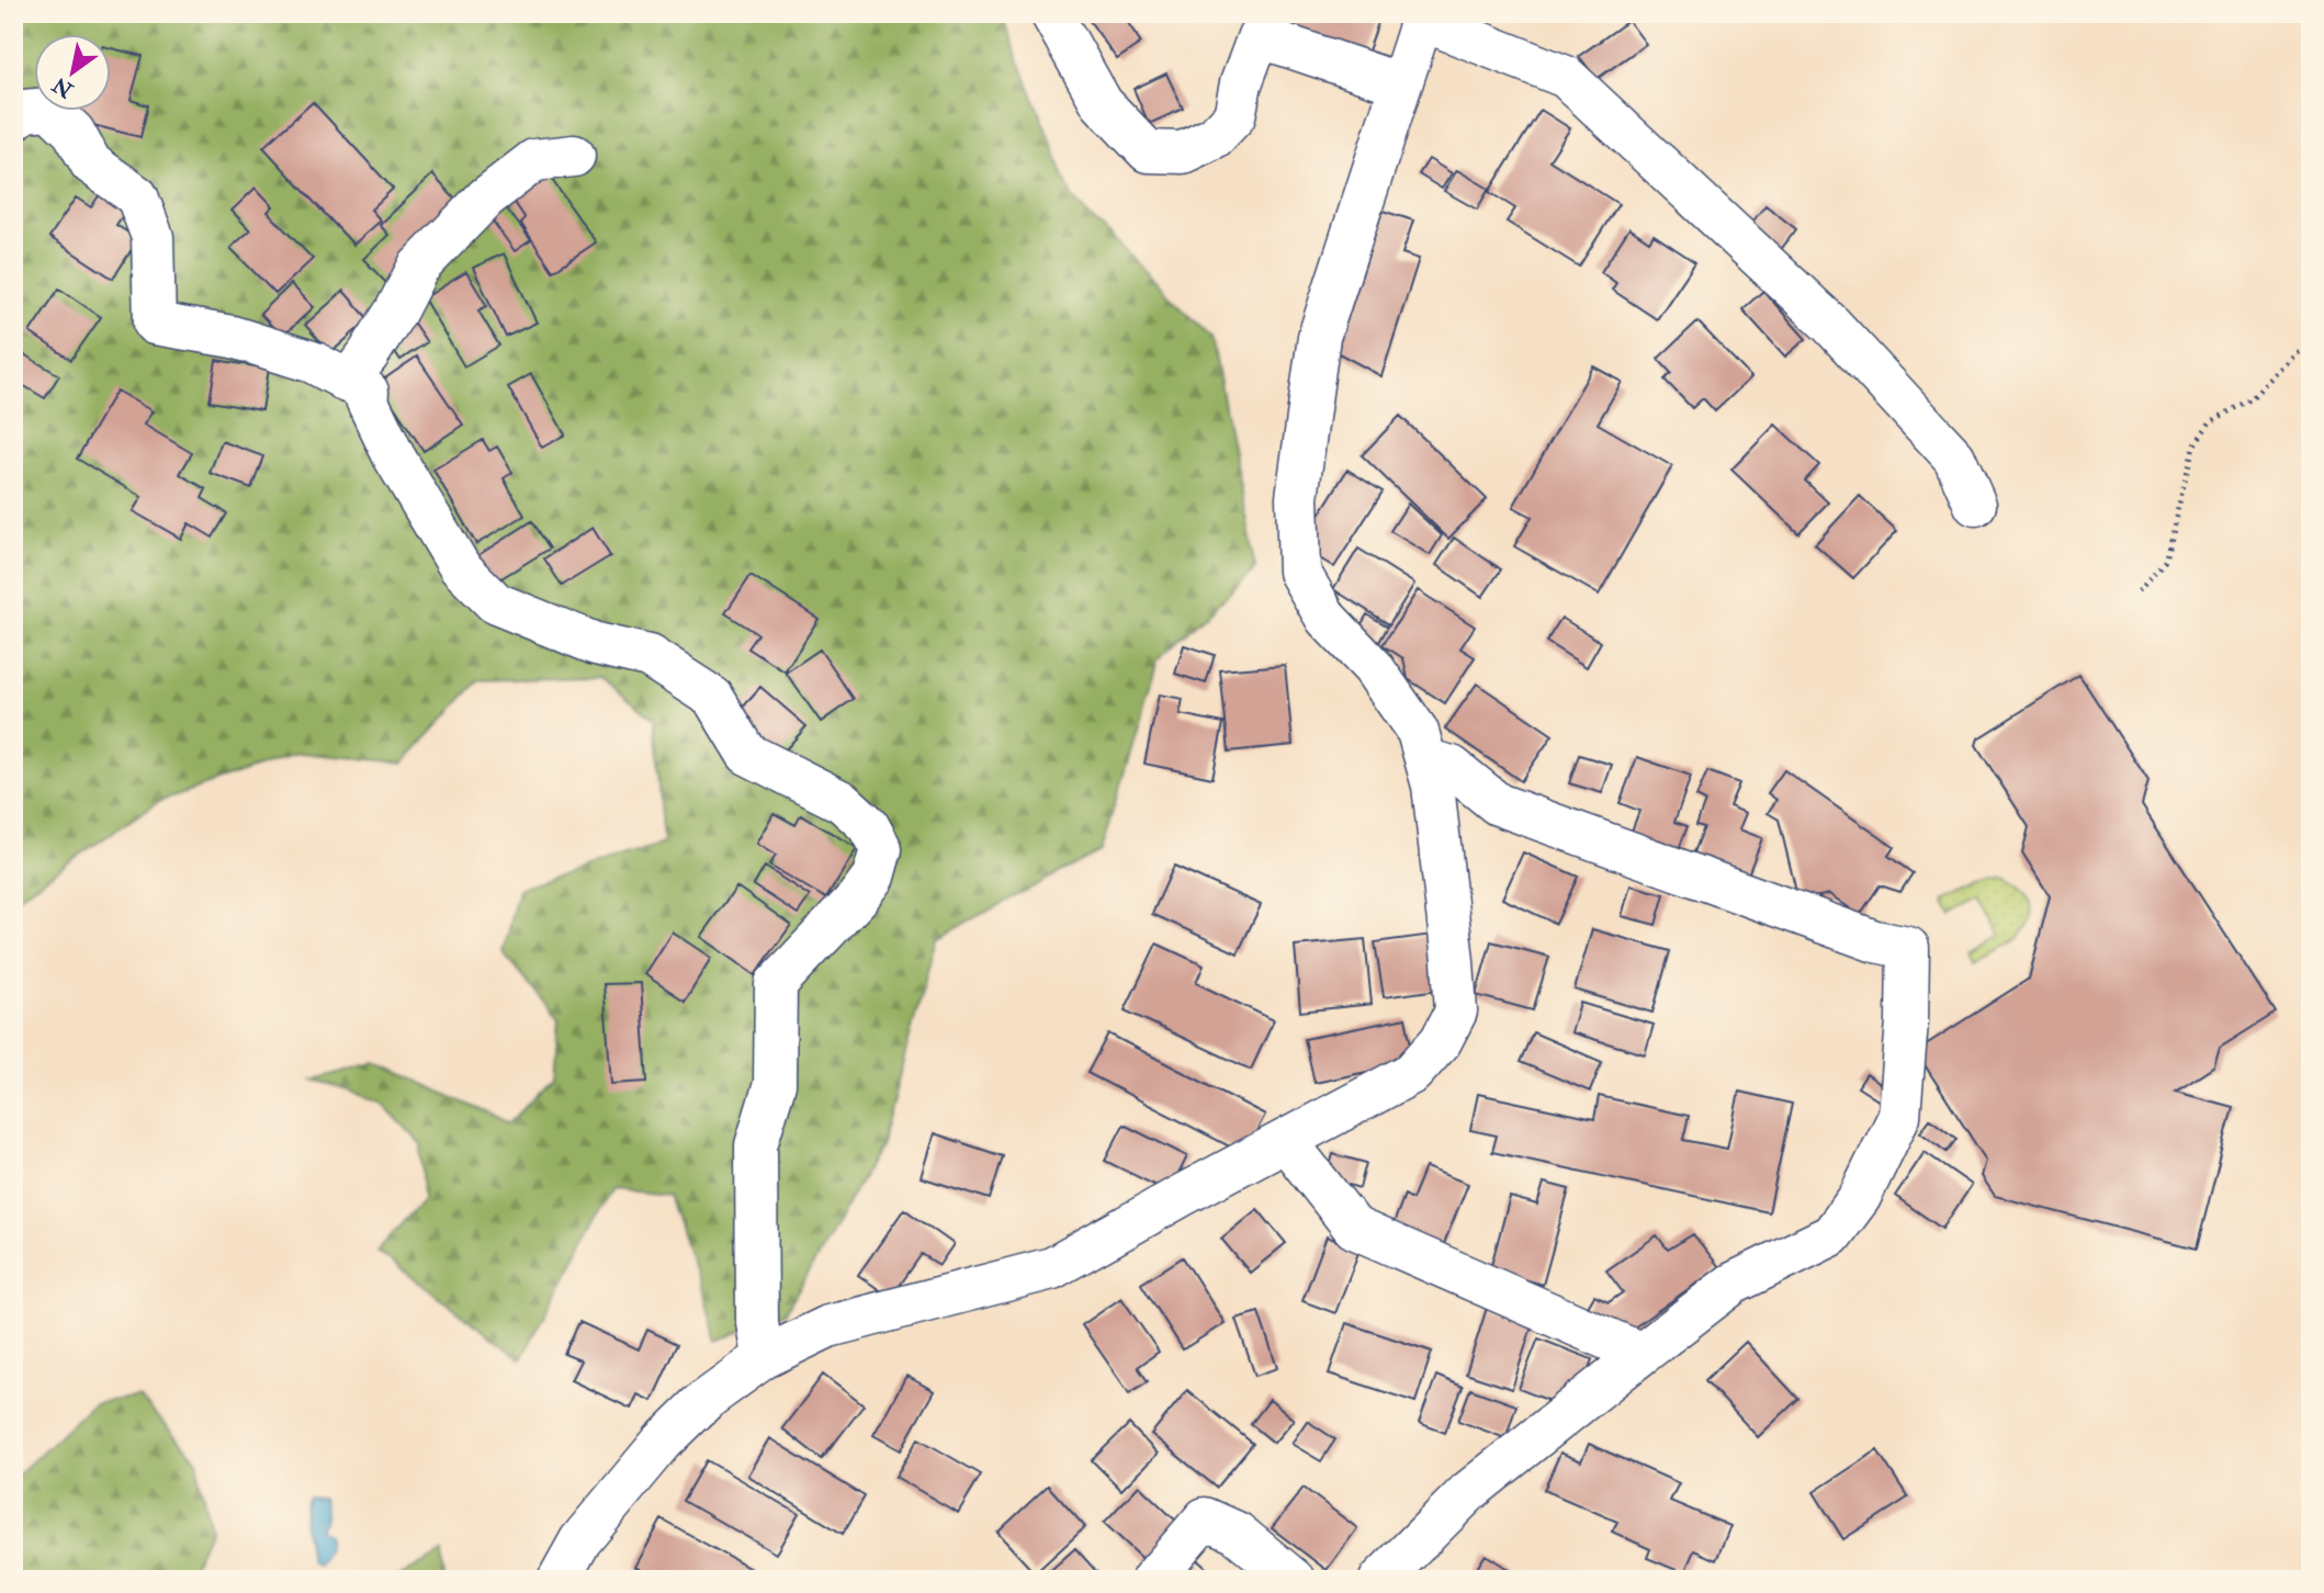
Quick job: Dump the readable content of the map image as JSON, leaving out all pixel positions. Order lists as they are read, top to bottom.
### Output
{
  "north": "bottom left"
}
